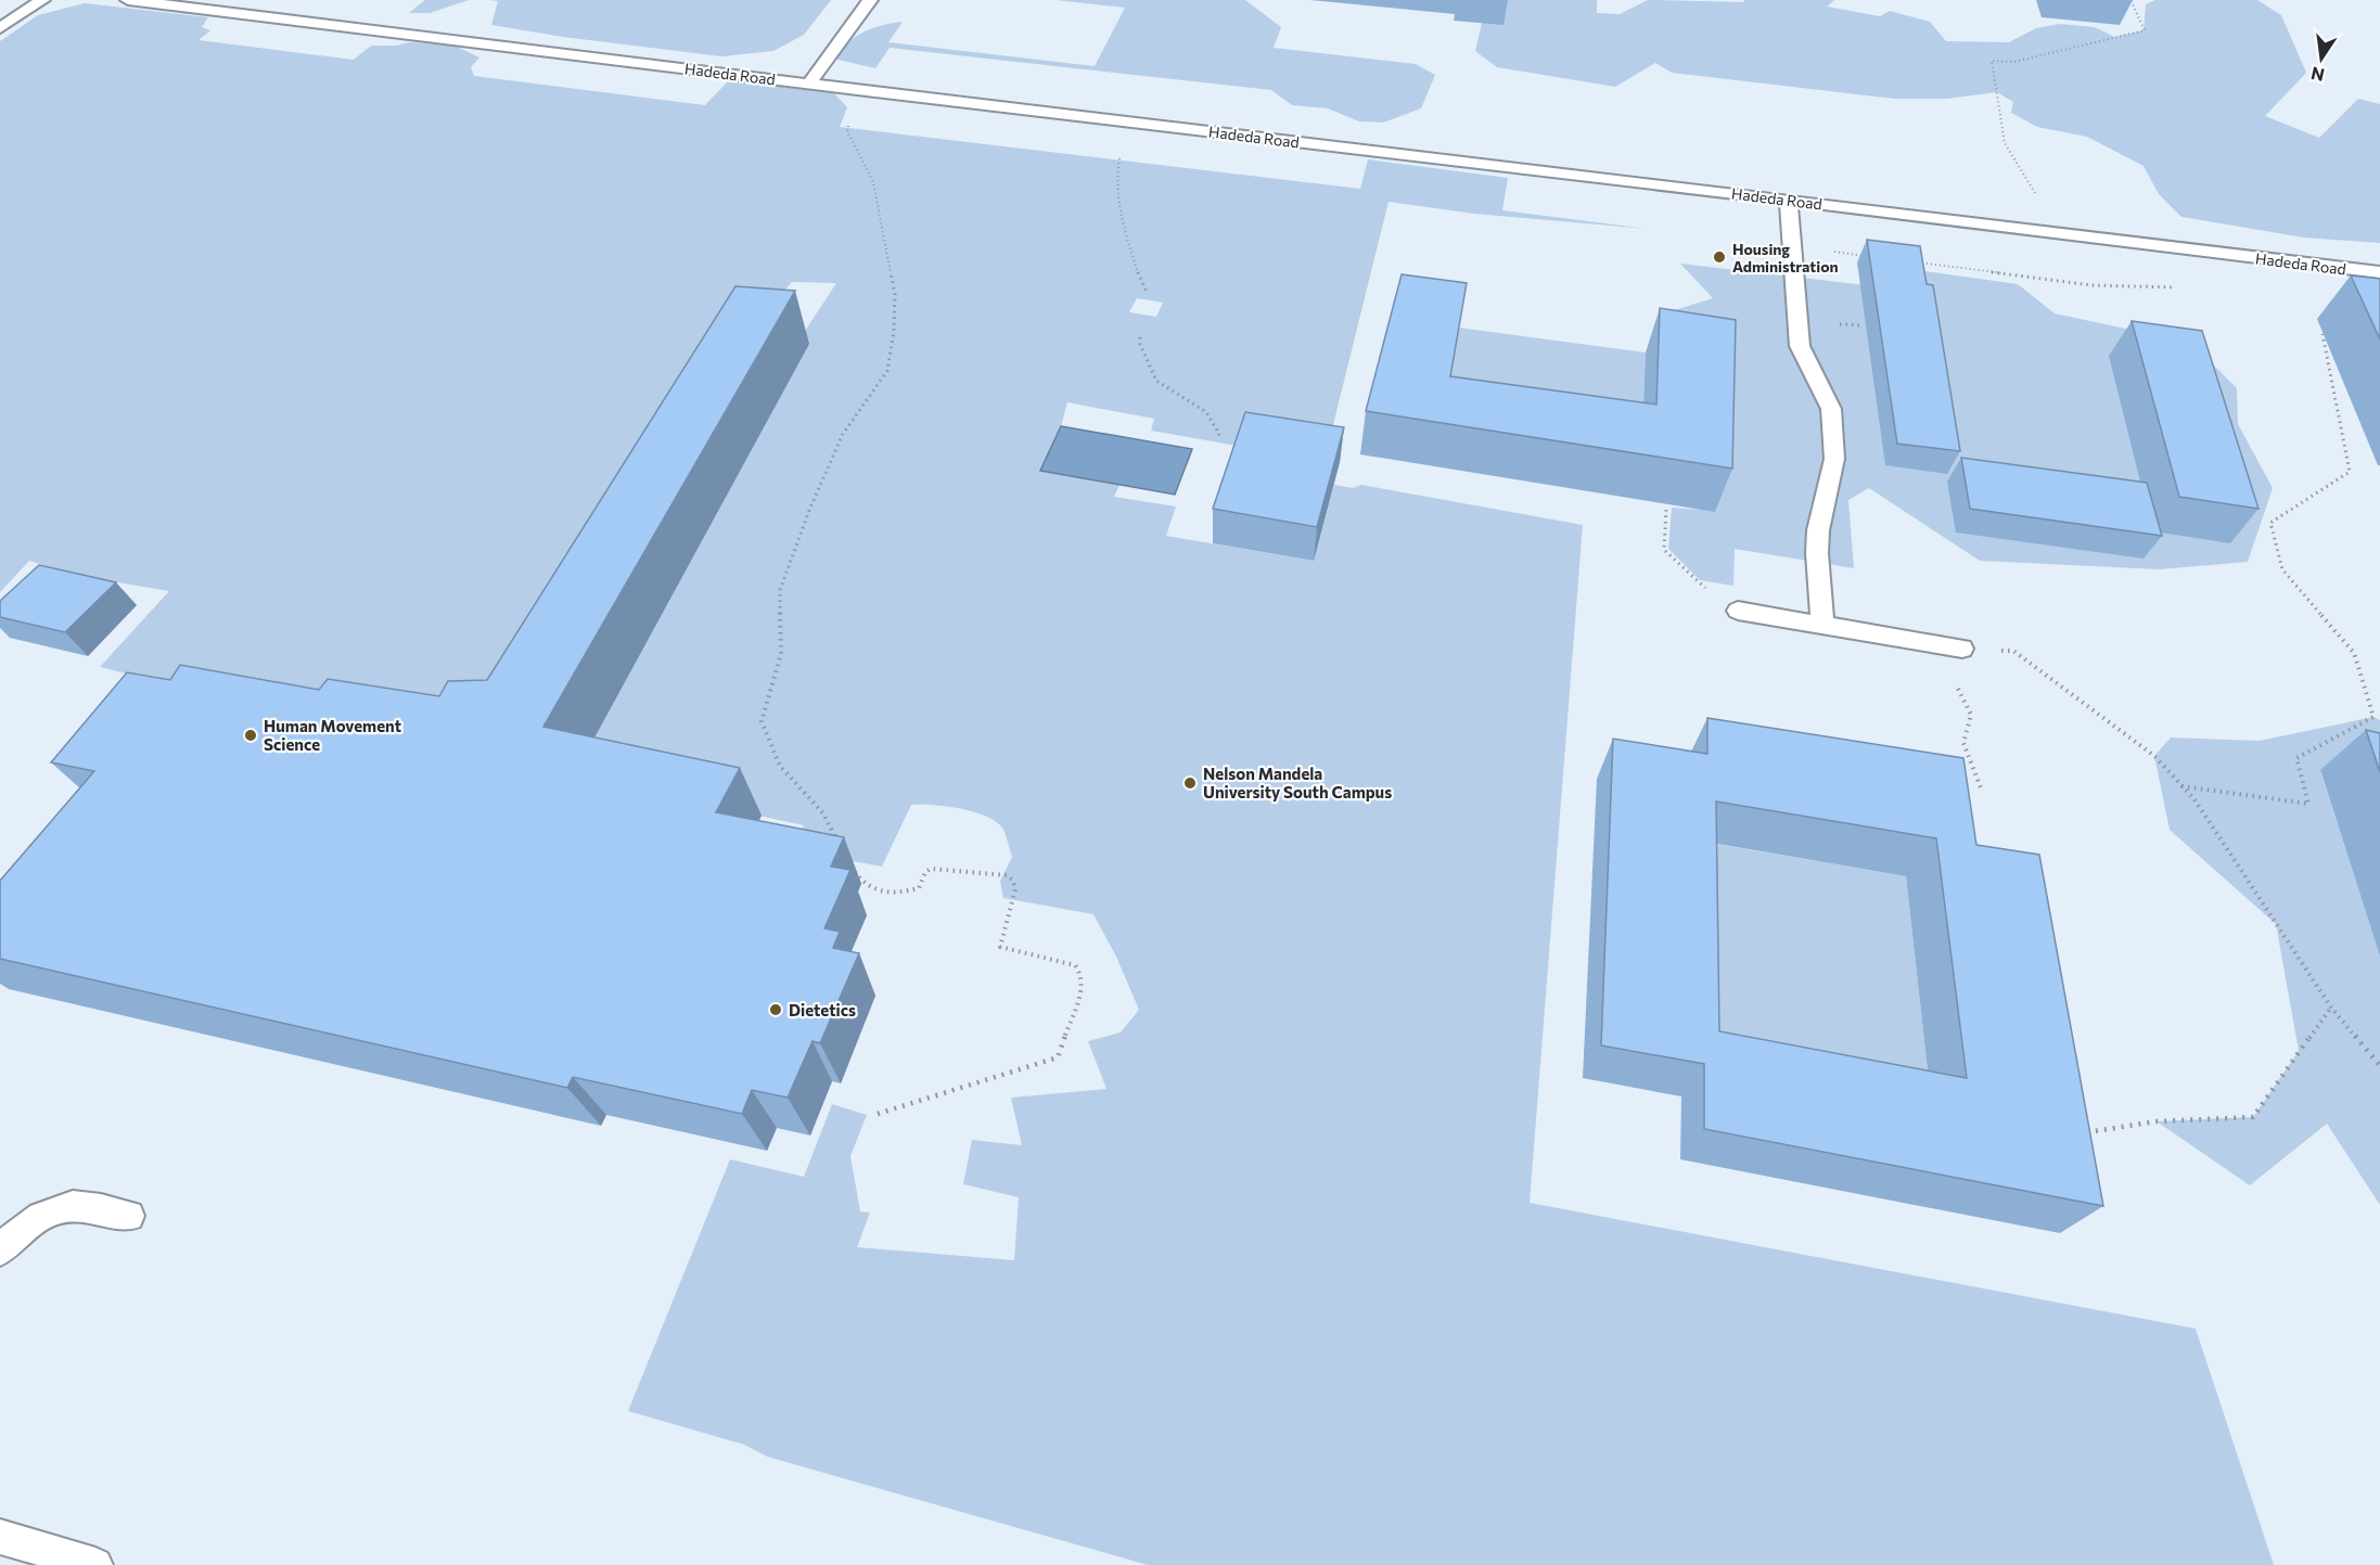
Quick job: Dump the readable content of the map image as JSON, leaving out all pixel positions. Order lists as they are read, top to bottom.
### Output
{
  "streets": {
    "lane": ["Hadeda Road"]
  },
  "places": [
    "Housing Administration",
    "Human Movement Science",
    "Nelson Mandela University South Campus",
    "Dietetics"
  ],
  "north": "bottom"
}
